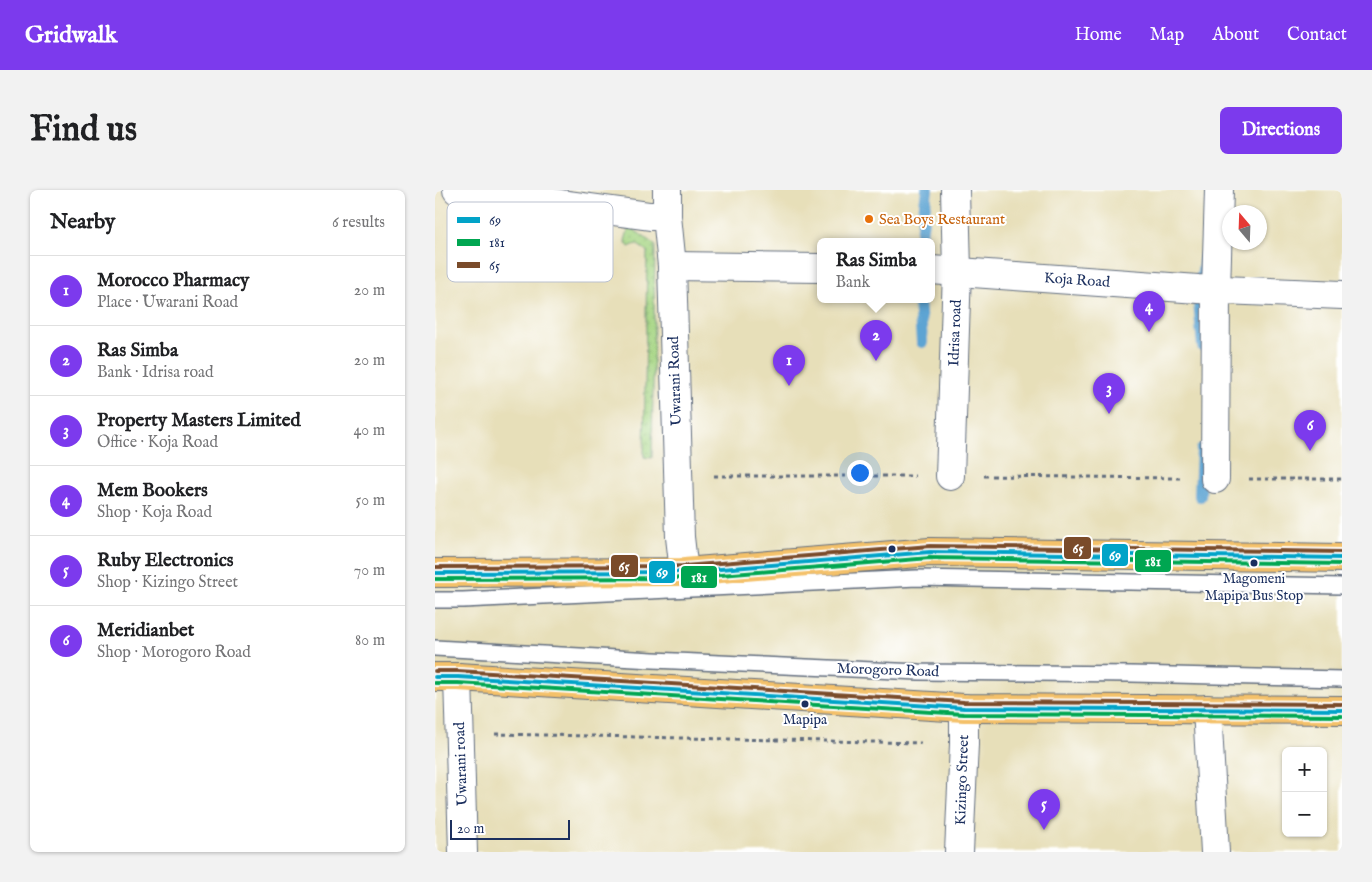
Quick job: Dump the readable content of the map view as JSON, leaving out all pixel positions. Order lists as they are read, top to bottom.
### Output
{
  "streets": {
    "street": [
      "Koja Road",
      "Idrisa road",
      "Uwarani Road",
      "Uwarani road",
      "Kizingo Street"
    ],
    "lane": ["Morogoro Road"]
  },
  "crossings": [
    ["Koja Road", "Idrisa road"]
  ],
  "places": ["Sea Boys Restaurant", "Magomeni Mapipa Bus Stop", "Mapipa"],
  "lines": ["transit line 65", "transit line 69", "transit line 181"],
  "legend": ["69", "181", "65"],
  "scale_bar": "20 m",
  "north": "top",
  "page": {
    "header": "Gridwalk",
    "nav": [
      "Home",
      "Map",
      "About",
      "Contact"
    ],
    "buttons": "Directions",
    "title": "Find us",
    "heading": ["Nearby", "6 results"],
    "popup": ["Ras Simba", "Bank"],
    "list": [
      {
        "mark": "1",
        "name": "Morocco Pharmacy",
        "note": "Place · Uwarani Road",
        "value": "20 m"
      },
      {
        "mark": "2",
        "name": "Ras Simba",
        "note": "Bank · Idrisa road",
        "value": "20 m"
      },
      {
        "mark": "3",
        "name": "Property Masters Limited",
        "note": "Office · Koja Road",
        "value": "40 m"
      },
      {
        "mark": "4",
        "name": "Mem Bookers",
        "note": "Shop · Koja Road",
        "value": "50 m"
      },
      {
        "mark": "5",
        "name": "Ruby Electronics",
        "note": "Shop · Kizingo Street",
        "value": "70 m"
      },
      {
        "mark": "6",
        "name": "Meridianbet",
        "note": "Shop · Morogoro Road",
        "value": "80 m"
      }
    ],
    "pins": [
      "4",
      "2",
      "1",
      "3",
      "6",
      "5"
    ],
    "map_buttons": ["+", "−"],
    "scale": "20 m"
  }
}
